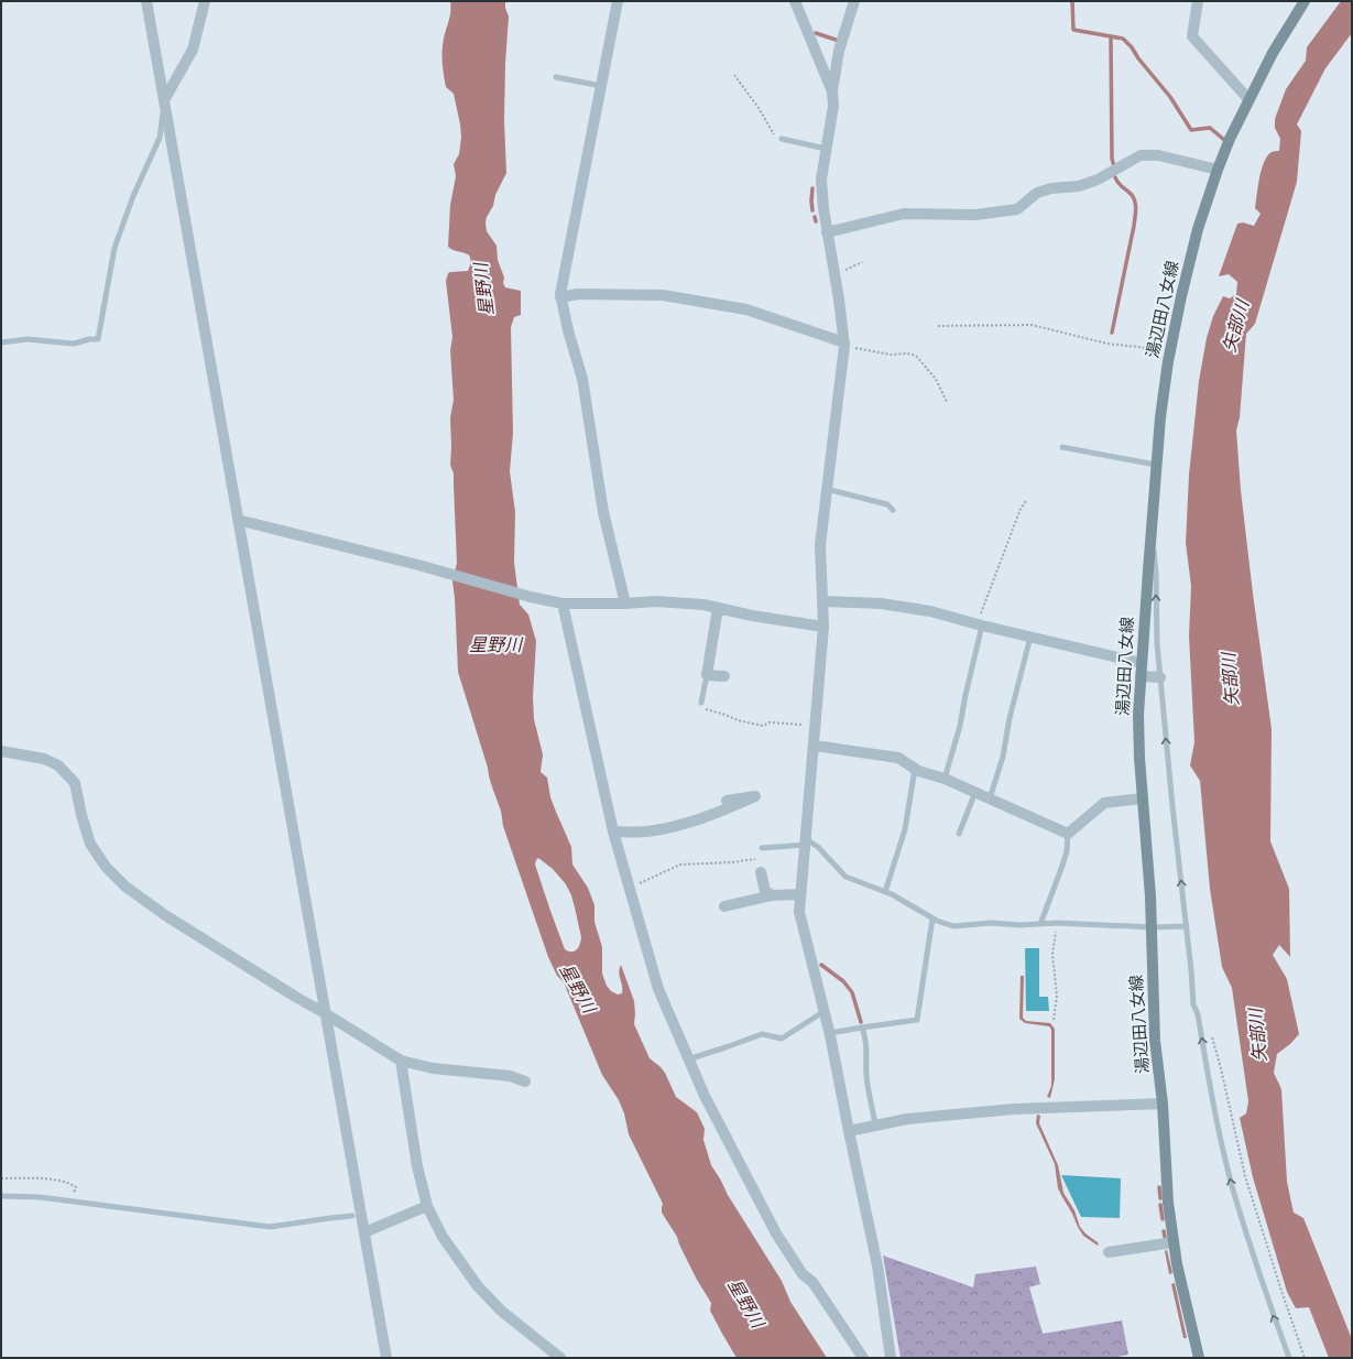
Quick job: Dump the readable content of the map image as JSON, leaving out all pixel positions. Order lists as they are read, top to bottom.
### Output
{
  "streets": {
    "main road": ["湯辺田八女線"]
  },
  "water": ["星野川", "矢部川"]
}
